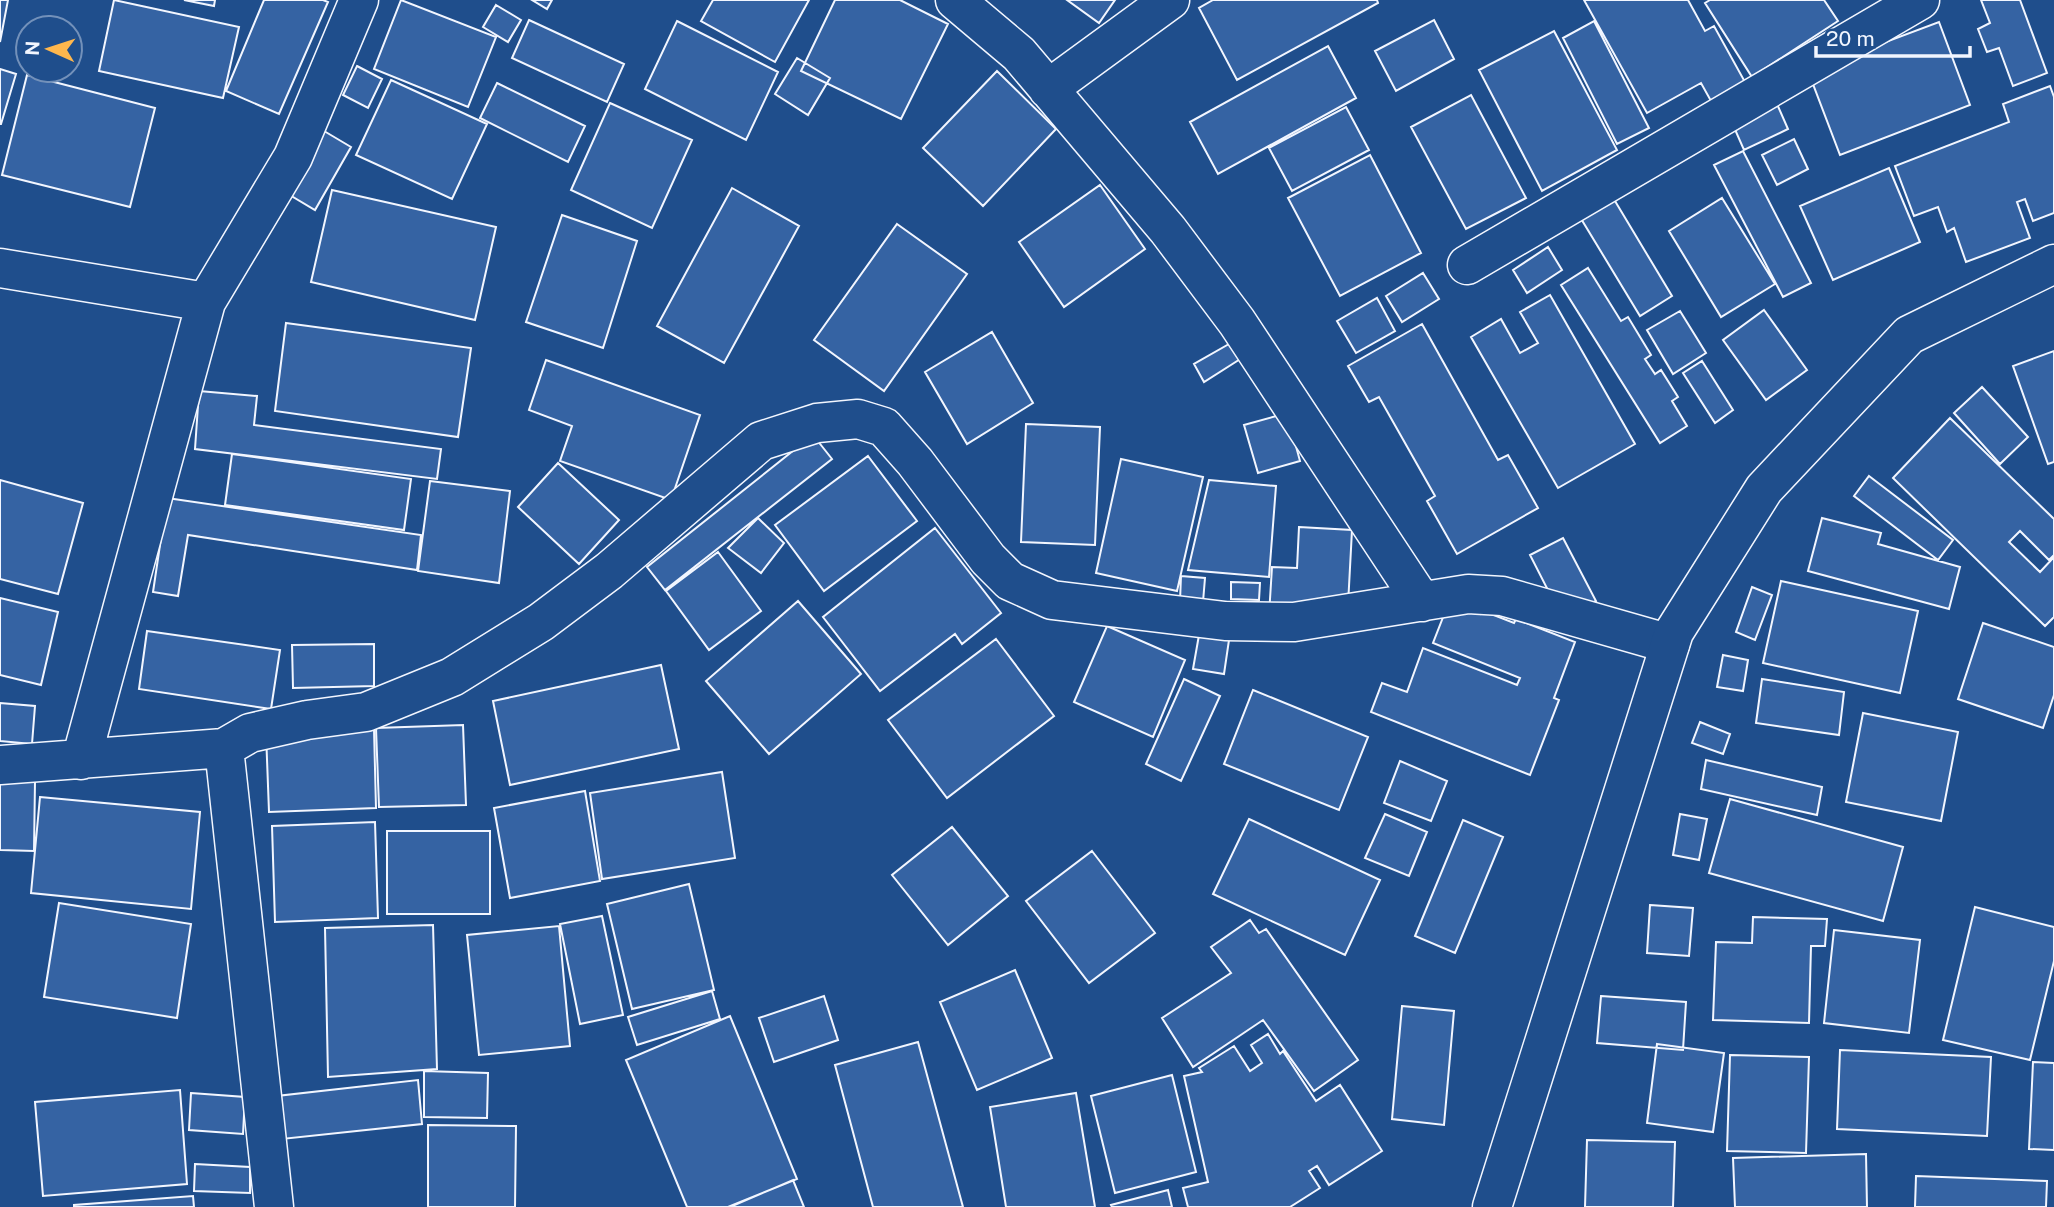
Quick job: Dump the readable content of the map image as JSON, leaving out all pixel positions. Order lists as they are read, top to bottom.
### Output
{
  "scale_bar": "20 m",
  "north": "left"
}
